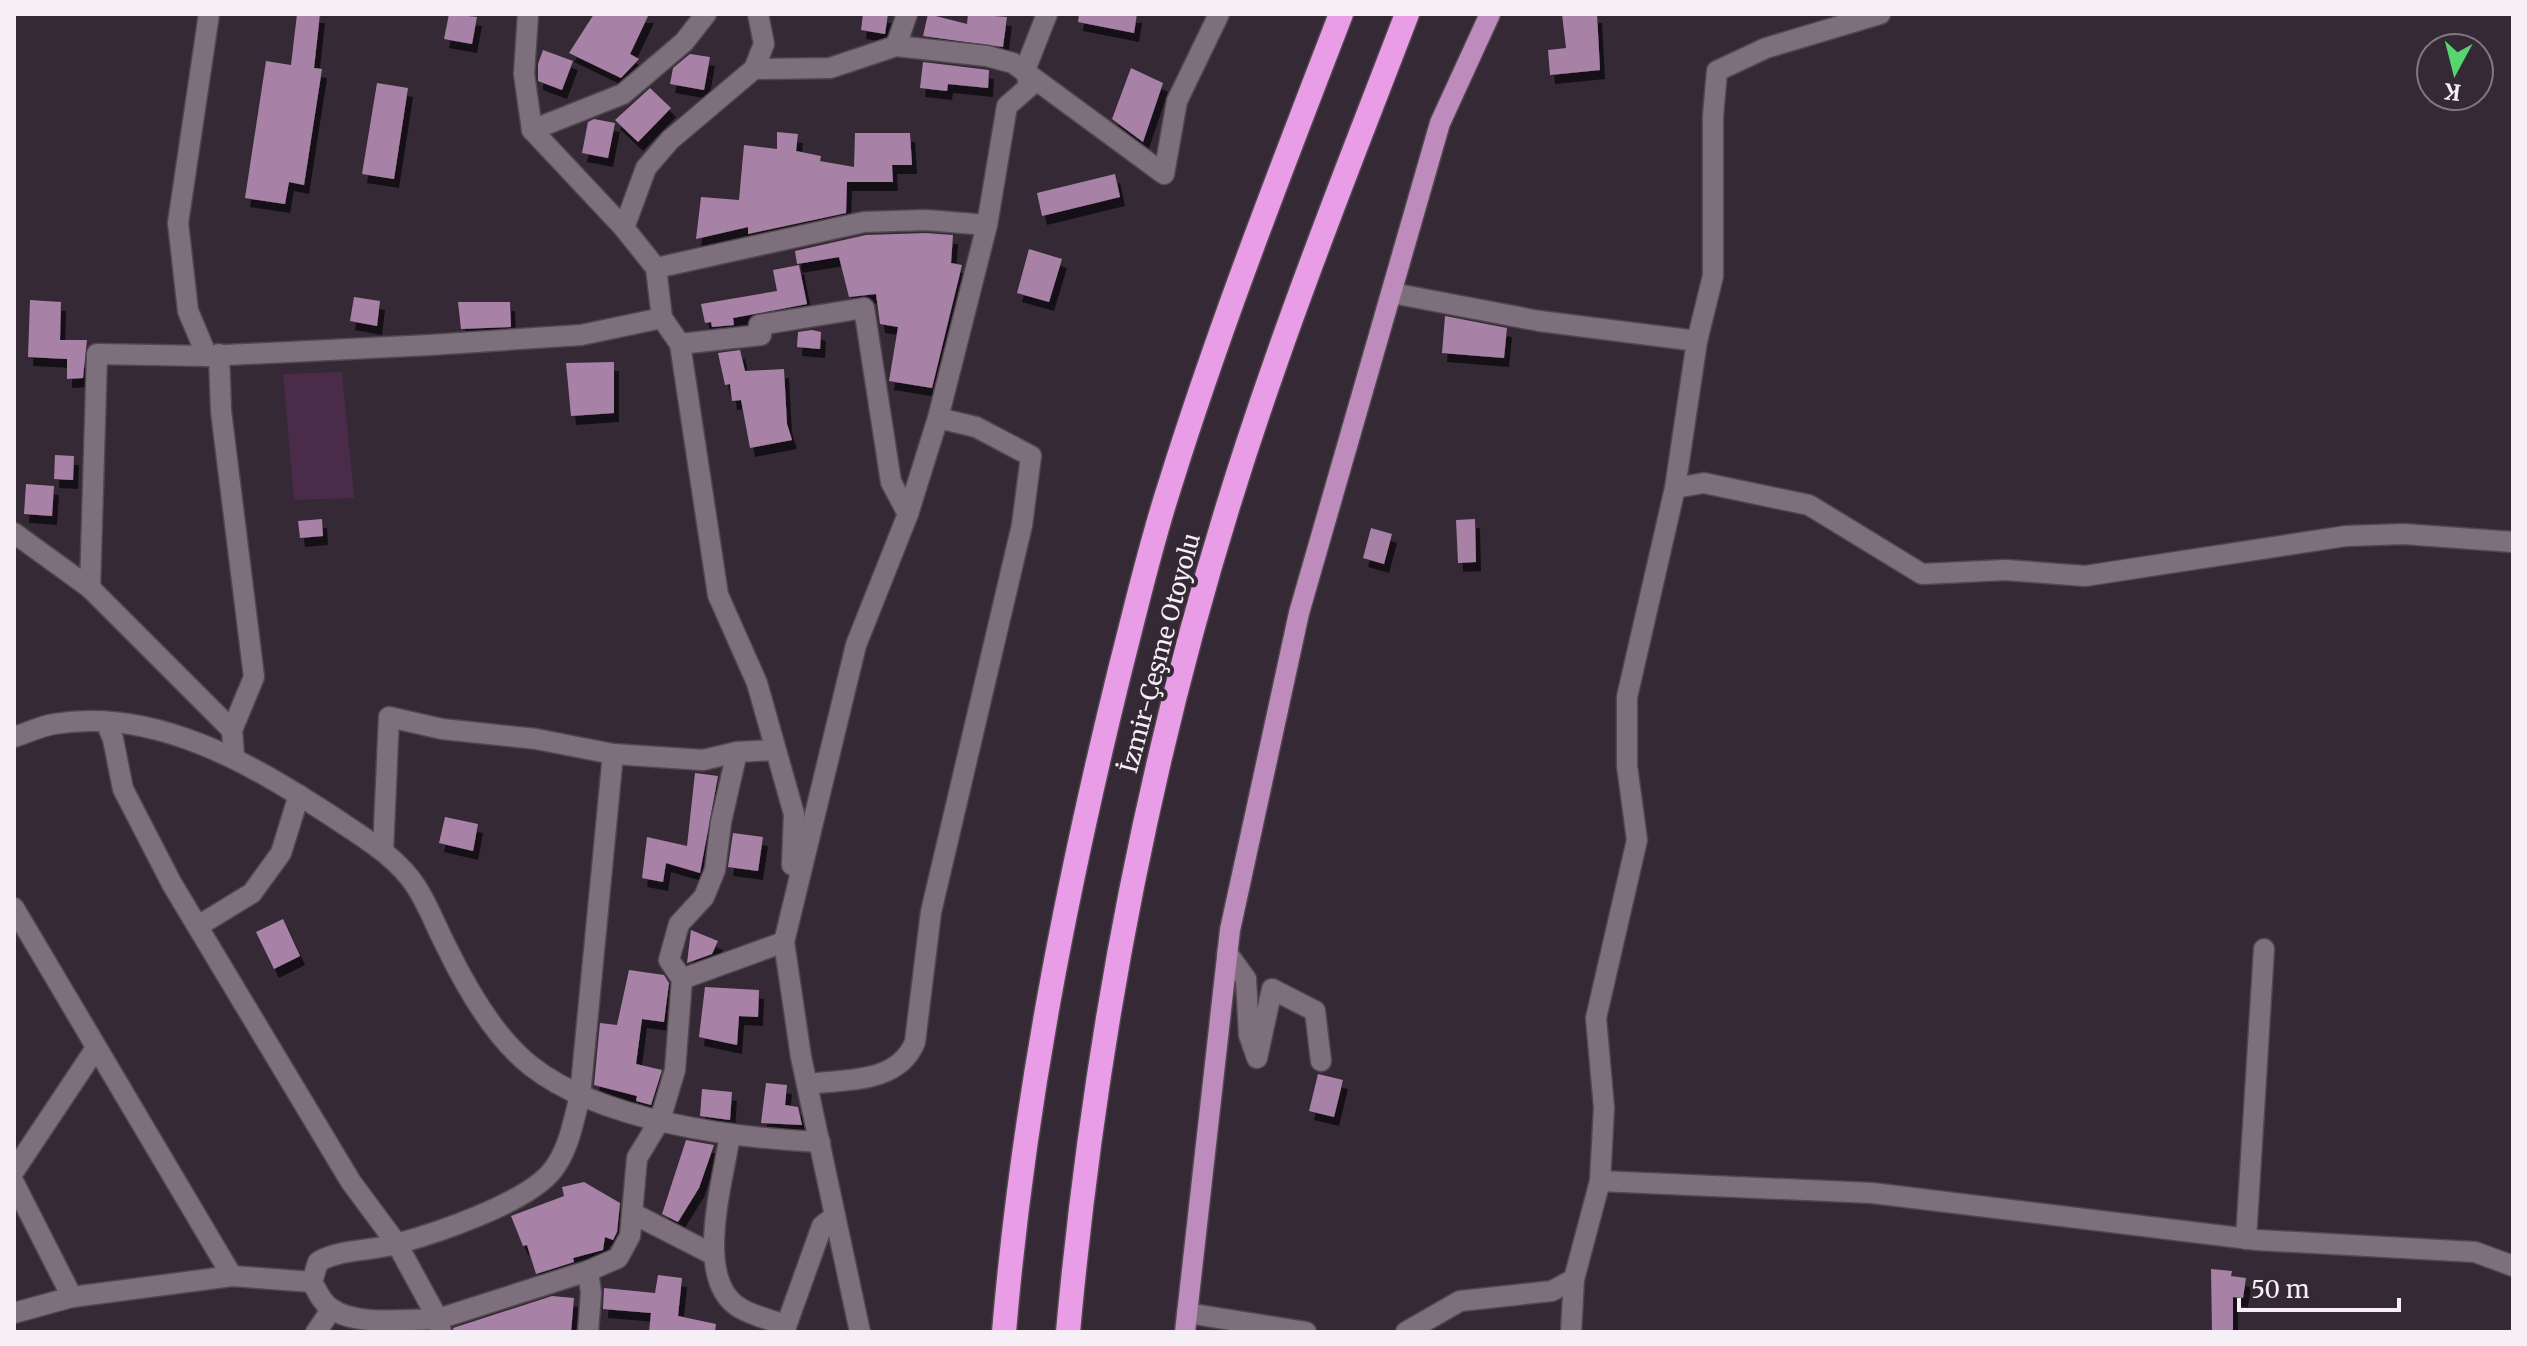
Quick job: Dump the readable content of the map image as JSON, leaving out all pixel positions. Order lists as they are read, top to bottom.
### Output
{
  "streets": {
    "highway": ["İzmir-Çeşme Otoyolu"]
  },
  "scale_bar": "50 m",
  "north": "bottom"
}
